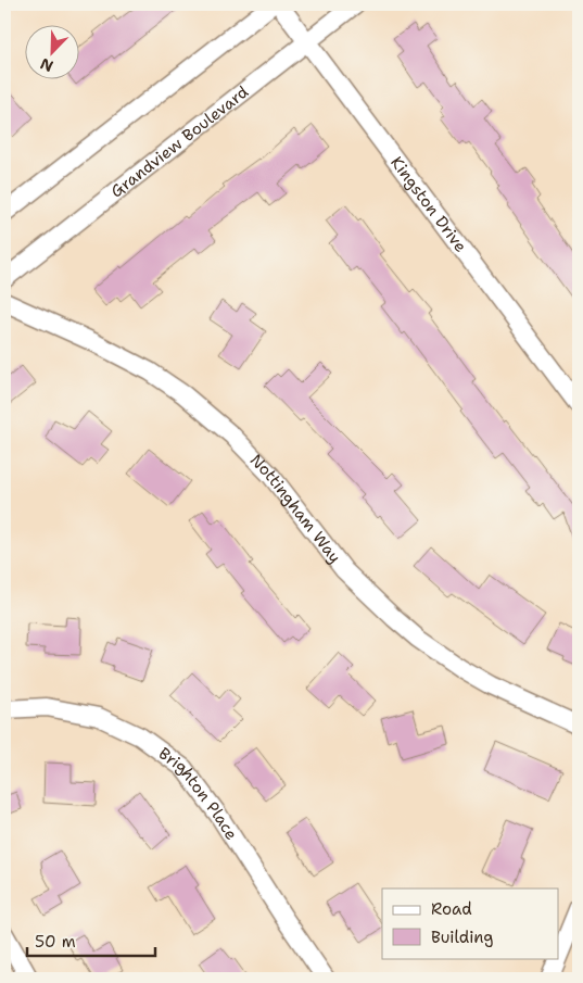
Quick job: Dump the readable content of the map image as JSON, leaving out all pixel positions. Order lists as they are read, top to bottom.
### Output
{
  "streets": {
    "street": [
      "Grandview Boulevard",
      "Kingston Drive",
      "Nottingham Way",
      "Brighton Place"
    ]
  },
  "crossings": [
    ["Grandview Boulevard", "Kingston Drive"]
  ],
  "legend": ["Road", "Building"],
  "scale_bar": "50 m",
  "north": "bottom left"
}
